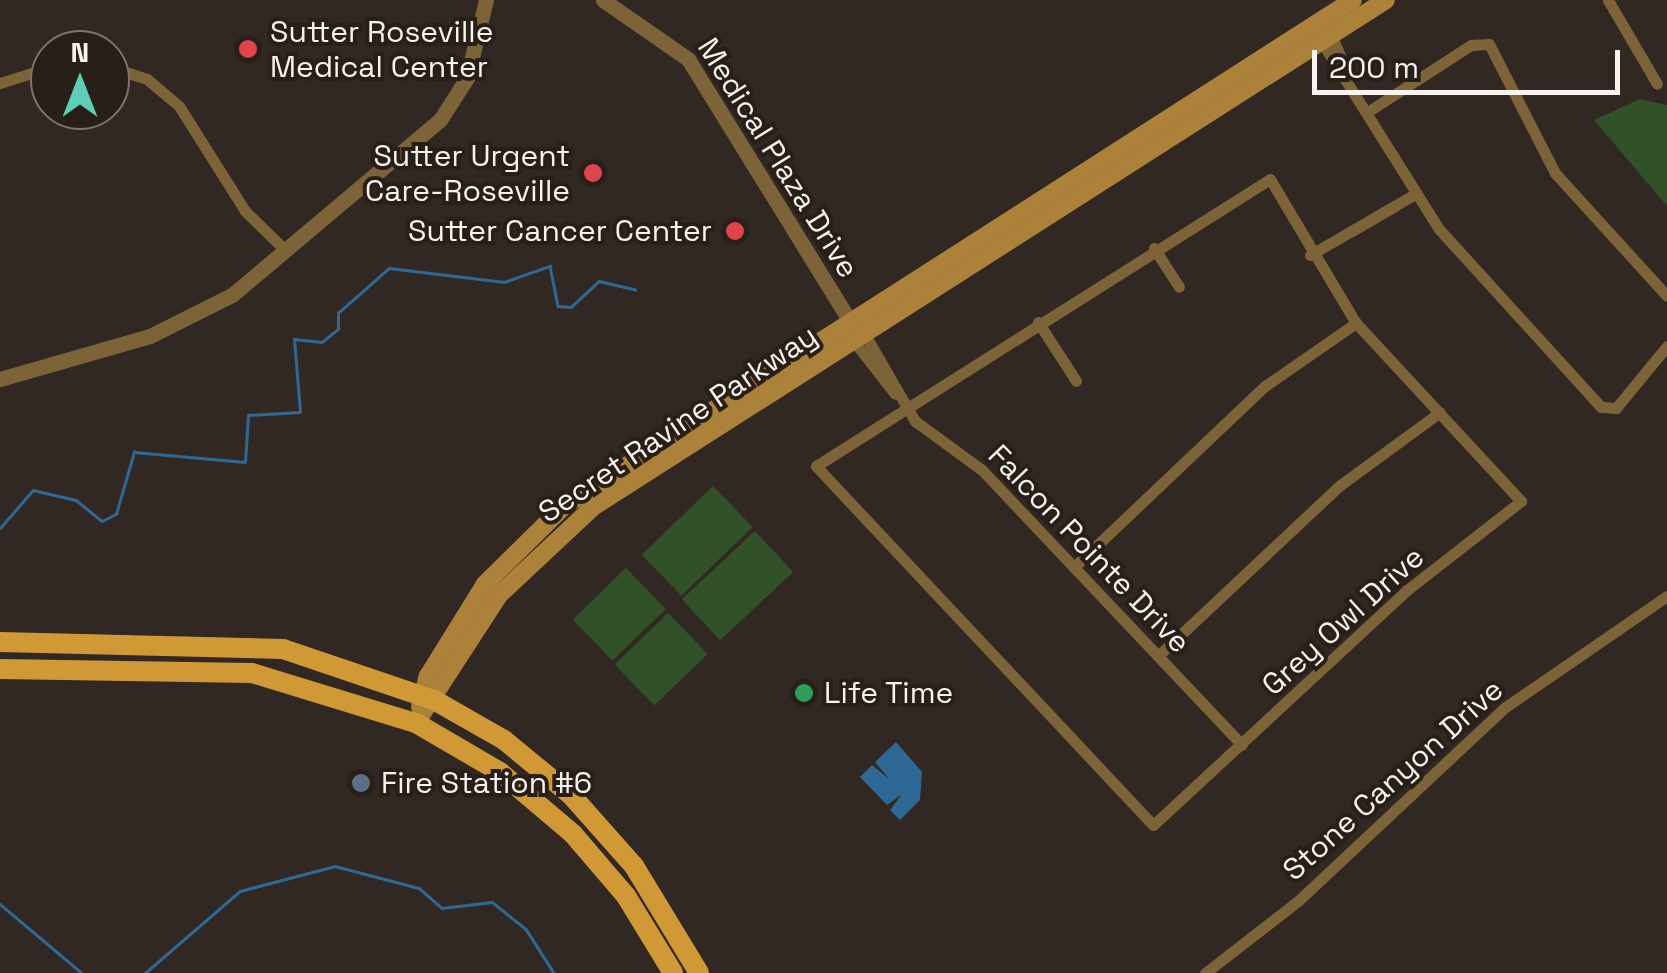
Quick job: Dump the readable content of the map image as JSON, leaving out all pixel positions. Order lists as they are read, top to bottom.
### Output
{
  "streets": {
    "main road": ["Secret Ravine Parkway"],
    "street": [
      "Medical Plaza Drive",
      "Falcon Pointe Drive",
      "Grey Owl Drive",
      "Stone Canyon Drive"
    ]
  },
  "crossings": [
    ["Medical Plaza Drive", "Secret Ravine Parkway"],
    ["Medical Plaza Drive", "Falcon Pointe Drive"],
    ["Secret Ravine Parkway", "Falcon Pointe Drive"],
    ["Falcon Pointe Drive", "Grey Owl Drive"]
  ],
  "places": [
    "Sutter Roseville Medical Center",
    "Sutter Urgent Care-Roseville",
    "Sutter Cancer Center",
    "Life Time",
    "Fire Station #6"
  ],
  "scale_bar": "200 m",
  "north": "top"
}
